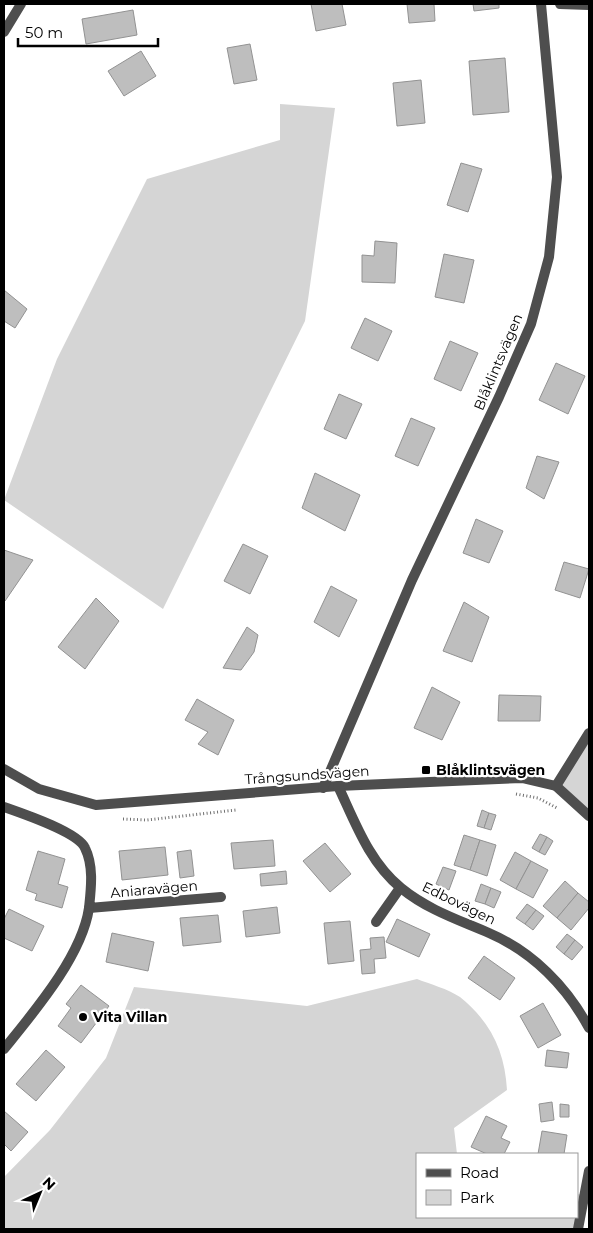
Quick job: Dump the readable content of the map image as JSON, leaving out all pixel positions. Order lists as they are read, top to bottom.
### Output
{
  "streets": {
    "street": [
      "Blåklintsvägen",
      "Trångsundsvägen",
      "Aniaravägen",
      "Edbovägen"
    ]
  },
  "crossings": [
    ["Blåklintsvägen", "Trångsundsvägen"],
    ["Trångsundsvägen", "Edbovägen"]
  ],
  "places": {
    "transit": ["Blåklintsvägen"],
    "other": ["Vita Villan"]
  },
  "legend": ["Road", "Park"],
  "scale_bar": "50 m",
  "north": "top right"
}
